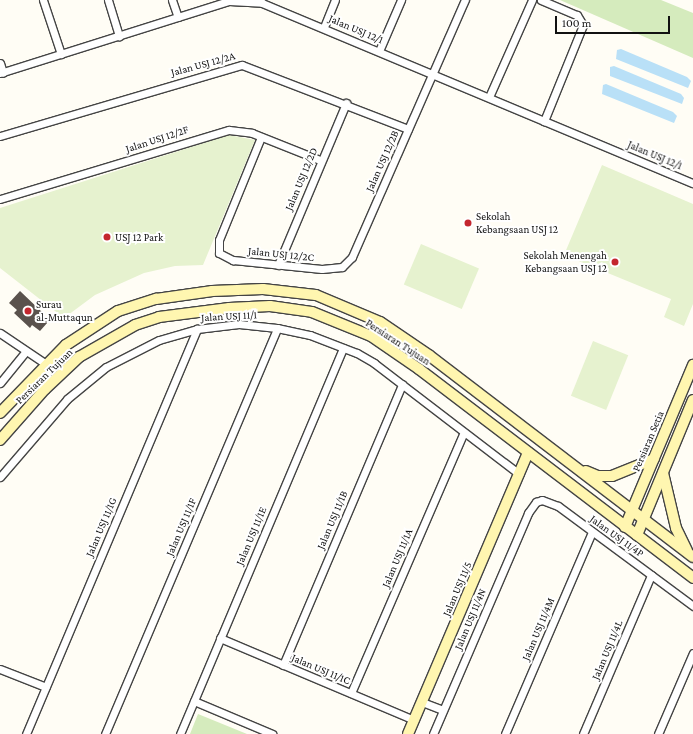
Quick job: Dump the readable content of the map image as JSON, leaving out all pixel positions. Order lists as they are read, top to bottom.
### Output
{
  "streets": {
    "main road": ["Persiaran Tujuan", "Persiaran Setia", "Jalan USJ 11/5"],
    "street": [
      "Jalan USJ 12/1",
      "Jalan USJ 12/2A",
      "Jalan USJ 12/2F",
      "Jalan USJ 12/2B",
      "Jalan USJ 12/2D",
      "Jalan USJ 12/2C",
      "Jalan USJ 11/1",
      "Jalan USJ 11/1B",
      "Jalan USJ 11/1G",
      "Jalan USJ 11/1F",
      "Jalan USJ 11/1E",
      "Jalan USJ 11/4P",
      "Jalan USJ 11/1A",
      "Jalan USJ 11/4N",
      "Jalan USJ 11/4M",
      "Jalan USJ 11/4L",
      "Jalan USJ 11/1C"
    ]
  },
  "crossings": [
    ["Jalan USJ 12/1", "Jalan USJ 12/2B"],
    ["Jalan USJ 12/2A", "Jalan USJ 12/2B"],
    ["Jalan USJ 12/2A", "Jalan USJ 12/2D"],
    ["Jalan USJ 12/2F", "Jalan USJ 12/2D"],
    ["Jalan USJ 12/2F", "Jalan USJ 12/2C"],
    ["Jalan USJ 12/2B", "Jalan USJ 12/2C"],
    ["Jalan USJ 12/2D", "Jalan USJ 12/2C"],
    ["Jalan USJ 11/1", "Jalan USJ 11/1B"],
    ["Jalan USJ 11/1", "Jalan USJ 11/1G"],
    ["Jalan USJ 11/1", "Jalan USJ 11/1F"],
    ["Jalan USJ 11/1", "Jalan USJ 11/1E"],
    ["Jalan USJ 11/1", "Jalan USJ 11/1A"],
    ["Jalan USJ 11/1", "Jalan USJ 11/5"],
    ["Persiaran Tujuan", "Persiaran Setia"],
    ["Persiaran Tujuan", "Jalan USJ 11/5"],
    ["Jalan USJ 11/1B", "Jalan USJ 11/1C"],
    ["Jalan USJ 11/1E", "Jalan USJ 11/1C"],
    ["Jalan USJ 11/4P", "Jalan USJ 11/4N"],
    ["Jalan USJ 11/4P", "Jalan USJ 11/4M"],
    ["Jalan USJ 11/4P", "Jalan USJ 11/4L"],
    ["Jalan USJ 11/1A", "Jalan USJ 11/1C"],
    ["Jalan USJ 11/5", "Jalan USJ 11/1C"]
  ],
  "places": [
    "Sekolah Kebangsaan USJ 12",
    "USJ 12 Park",
    "Sekolah Menengah Kebangsaan USJ 12",
    "Surau al-Muttaqun"
  ],
  "scale_bar": "100 m"
}
